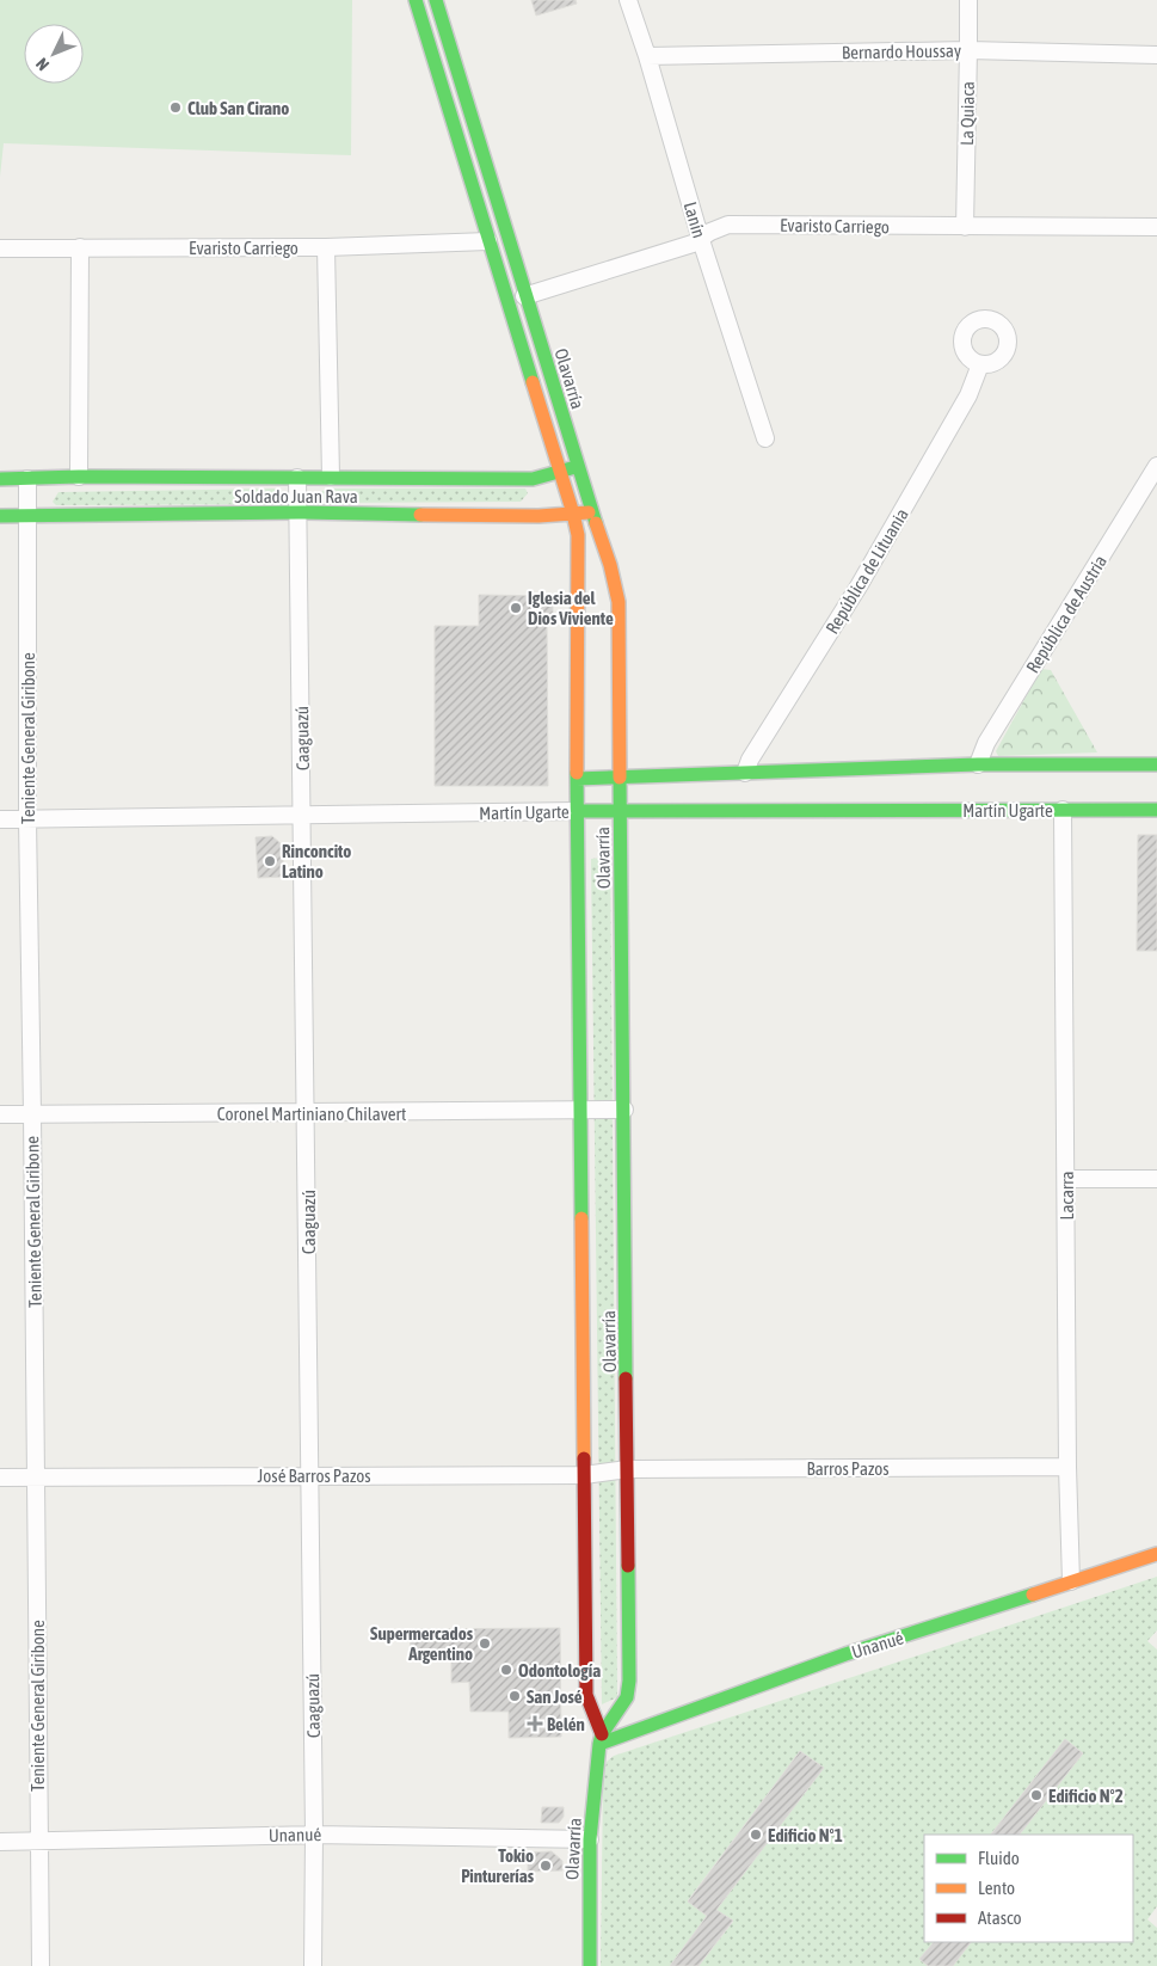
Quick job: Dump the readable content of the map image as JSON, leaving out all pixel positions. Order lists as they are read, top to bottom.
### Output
{
  "streets": {
    "street": [
      "Bernardo Houssay",
      "La Quiaca",
      "Lanín",
      "Evaristo Carriego",
      "Olavarría",
      "Soldado Juan Rava",
      "República de Lituania",
      "República de Austria",
      "Teniente General Giribone",
      "Caaguazú",
      "Martín Ugarte",
      "Coronel Martiniano Chilavert",
      "Lacarra",
      "Barros Pazos",
      "José Barros Pazos",
      "Unanué"
    ]
  },
  "crossings": [
    ["Bernardo Houssay", "La Quiaca"],
    ["Bernardo Houssay", "Lanín"],
    ["La Quiaca", "Evaristo Carriego"],
    ["Lanín", "Evaristo Carriego"],
    ["Evaristo Carriego", "Olavarría"],
    ["Olavarría", "Soldado Juan Rava"],
    ["Olavarría", "Martín Ugarte"],
    ["Olavarría", "Coronel Martiniano Chilavert"],
    ["Olavarría", "Barros Pazos"],
    ["Olavarría", "José Barros Pazos"],
    ["Olavarría", "Unanué"],
    ["Soldado Juan Rava", "Teniente General Giribone"],
    ["Soldado Juan Rava", "Caaguazú"],
    ["República de Lituania", "Martín Ugarte"],
    ["República de Austria", "Martín Ugarte"],
    ["Teniente General Giribone", "Martín Ugarte"],
    ["Teniente General Giribone", "Coronel Martiniano Chilavert"],
    ["Teniente General Giribone", "José Barros Pazos"],
    ["Teniente General Giribone", "Unanué"],
    ["Caaguazú", "Martín Ugarte"],
    ["Caaguazú", "Coronel Martiniano Chilavert"],
    ["Caaguazú", "José Barros Pazos"],
    ["Caaguazú", "Unanué"],
    ["Martín Ugarte", "Lacarra"],
    ["Lacarra", "Barros Pazos"],
    ["Lacarra", "Unanué"],
    ["Barros Pazos", "José Barros Pazos"]
  ],
  "places": {
    "other": [
      "Club San Cirano",
      "Iglesia del Dios Viviente",
      "Rinconcito Latino",
      "Supermercados Argentino",
      "Odontología",
      "San José",
      "Edificio N°2",
      "Edificio N°1",
      "Tokio Pinturerías"
    ],
    "health": ["Belén"]
  },
  "legend": ["Fluido", "Lento", "Atasco"],
  "north": "bottom left"
}
